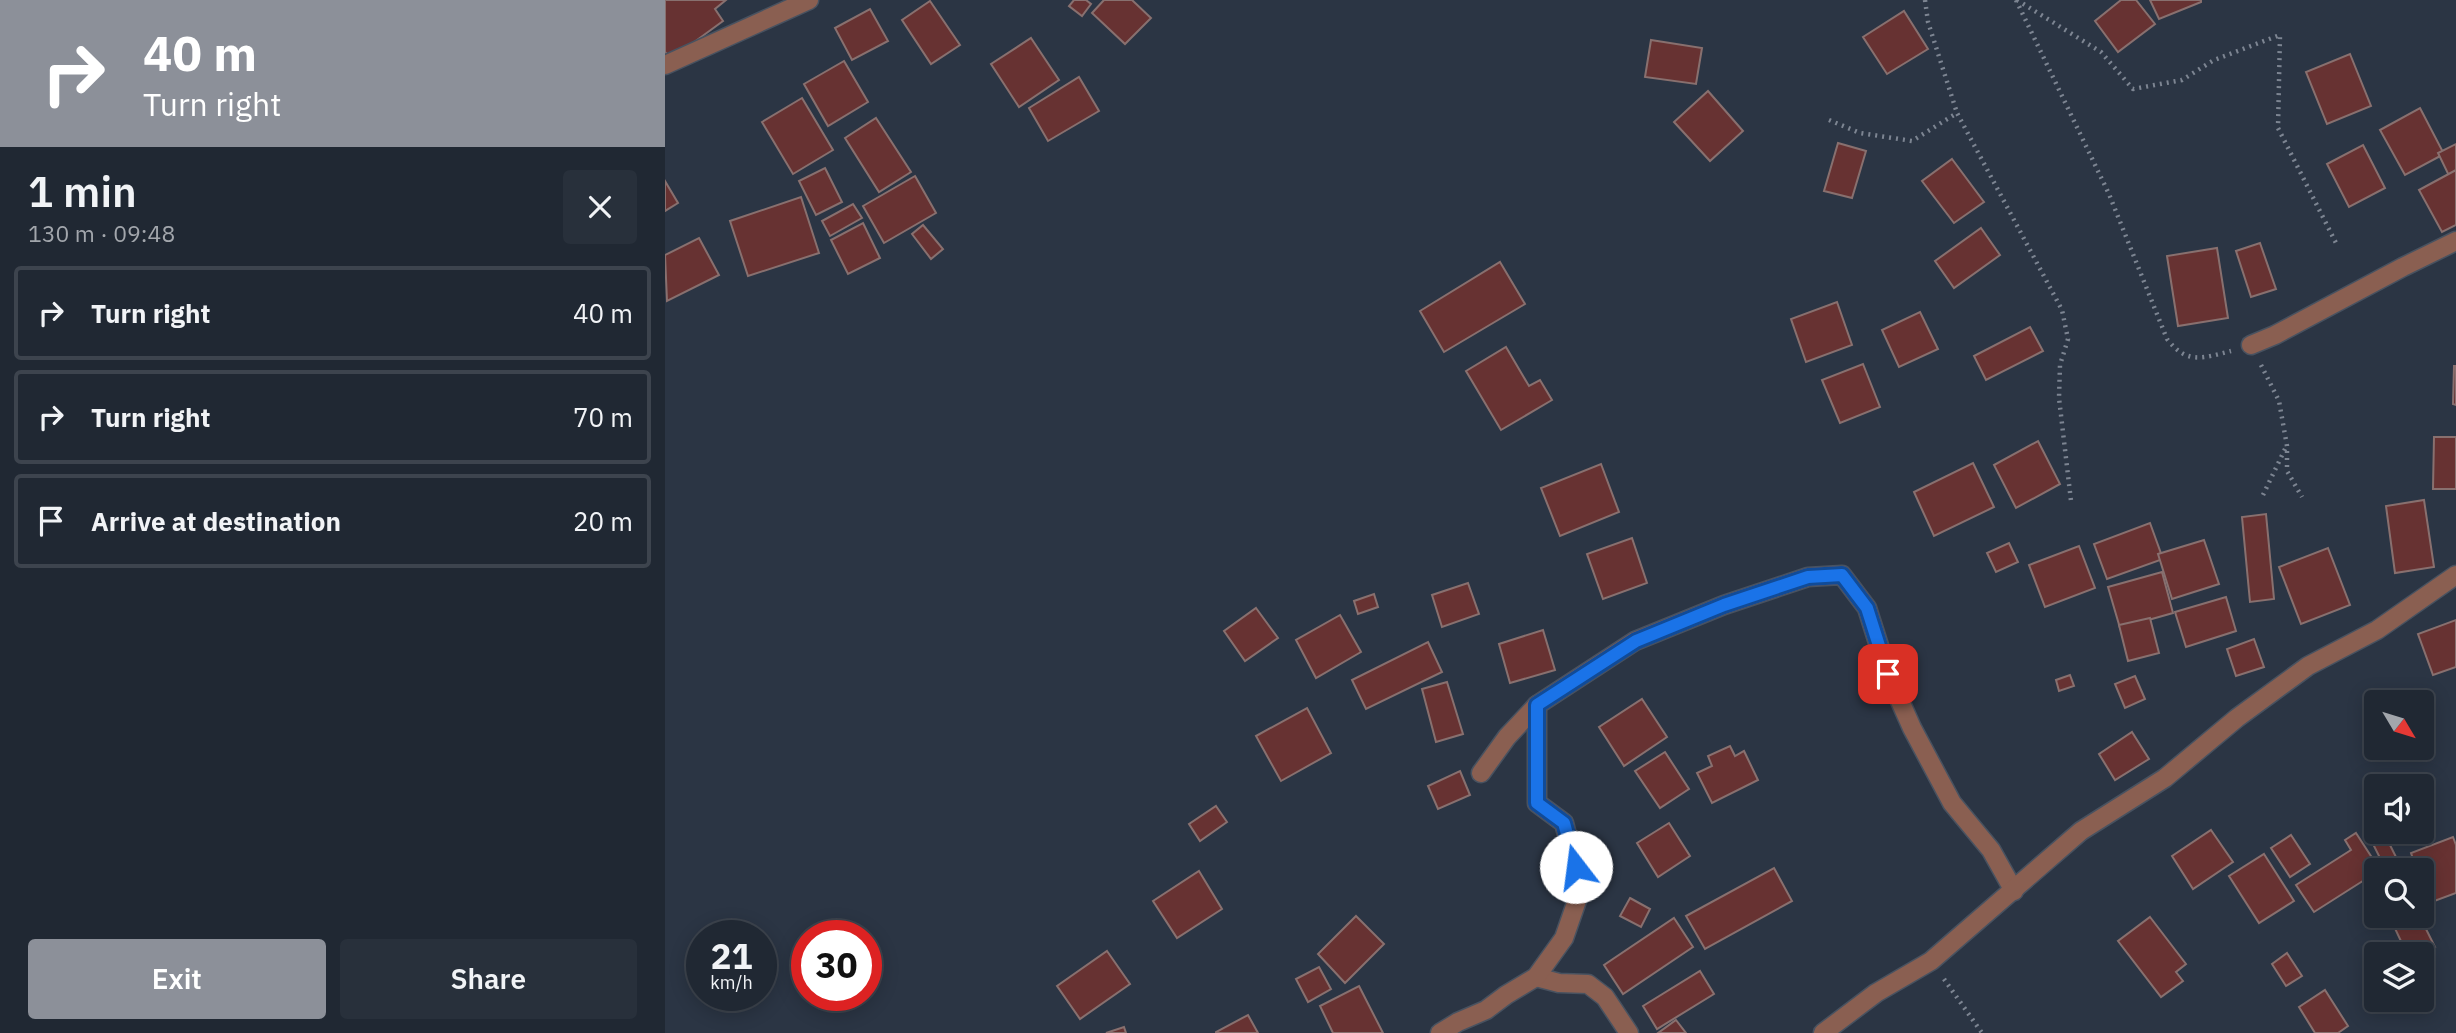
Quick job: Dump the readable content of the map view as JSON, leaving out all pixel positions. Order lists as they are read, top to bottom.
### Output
{
  "north": "bottom right",
  "page": {
    "turn": ["40 m", "Turn right"],
    "heading": ["1 min", "130 m · 09:48"],
    "list": [
      {
        "name": "Turn right",
        "value": "40 m"
      },
      {
        "name": "Turn right",
        "value": "70 m"
      },
      {
        "name": "Arrive at destination",
        "value": "20 m"
      }
    ],
    "speed": "21 km/h",
    "limit": "30",
    "buttons": ["Exit", "Share"]
  }
}
